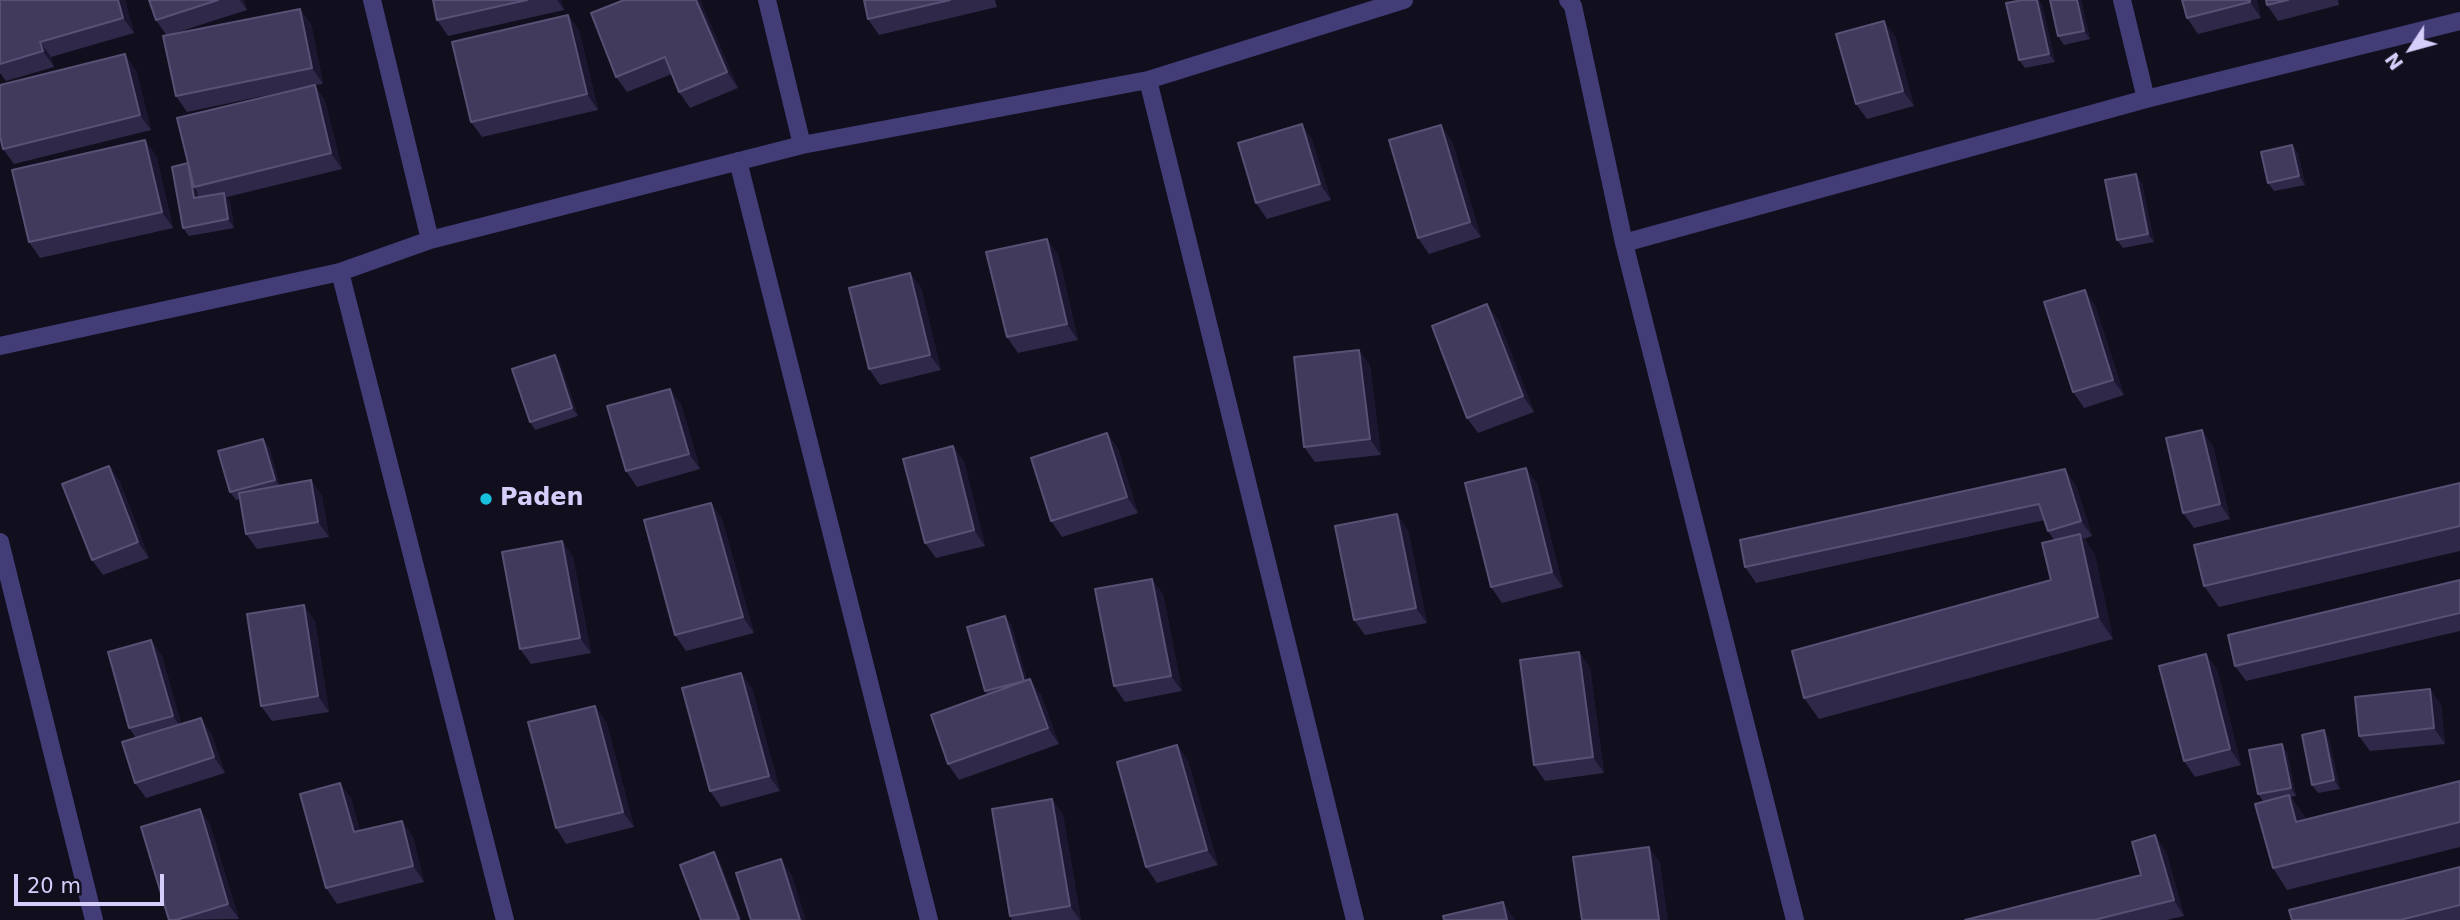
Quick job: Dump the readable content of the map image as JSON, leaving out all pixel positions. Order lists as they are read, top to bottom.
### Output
{
  "places": ["Paden"],
  "scale_bar": "20 m",
  "north": "bottom left"
}
